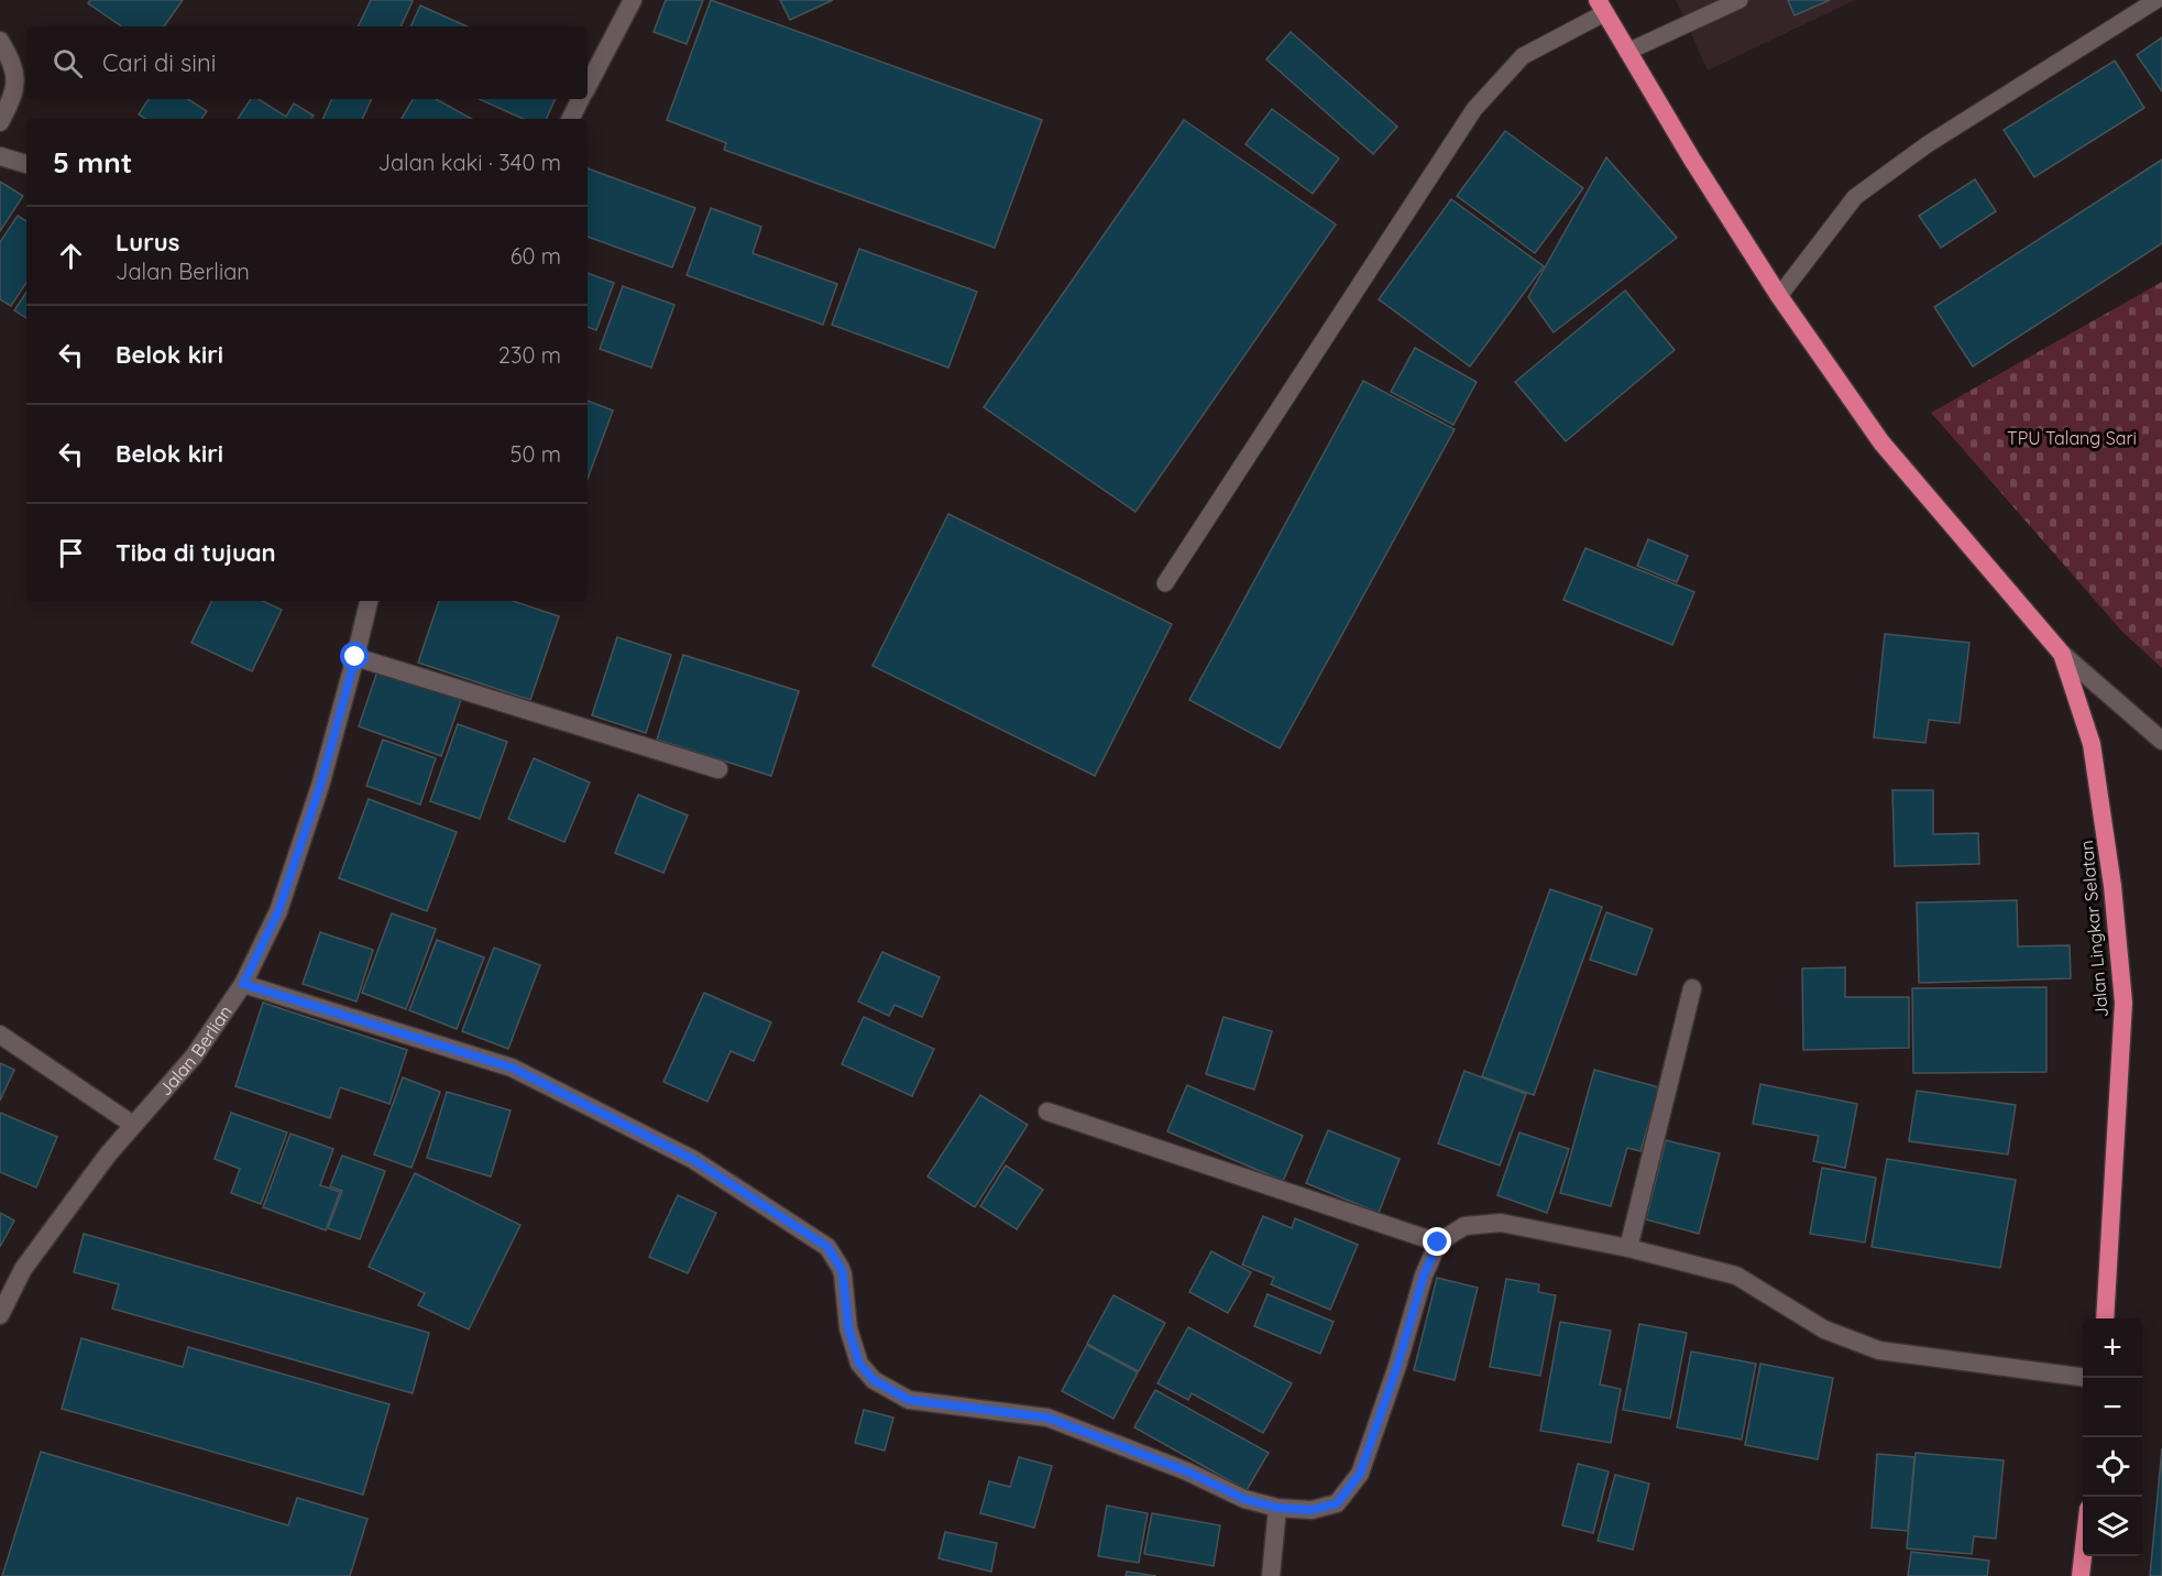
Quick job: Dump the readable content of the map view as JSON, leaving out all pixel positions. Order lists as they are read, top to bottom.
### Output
{
  "streets": {
    "highway": ["Jalan Lingkar Selatan"],
    "street": ["Jalan Berlian"]
  },
  "parks": ["TPU Talang Sari"],
  "page": {
    "search": "Cari di sini",
    "heading": ["5 mnt", "Jalan kaki · 340 m"],
    "list": [
      ["Lurus", "Jalan Berlian", "60 m"],
      ["Belok kiri", "230 m"],
      ["Belok kiri", "50 m"],
      "Tiba di tujuan"
    ],
    "map_buttons": ["+", "−"]
  }
}
